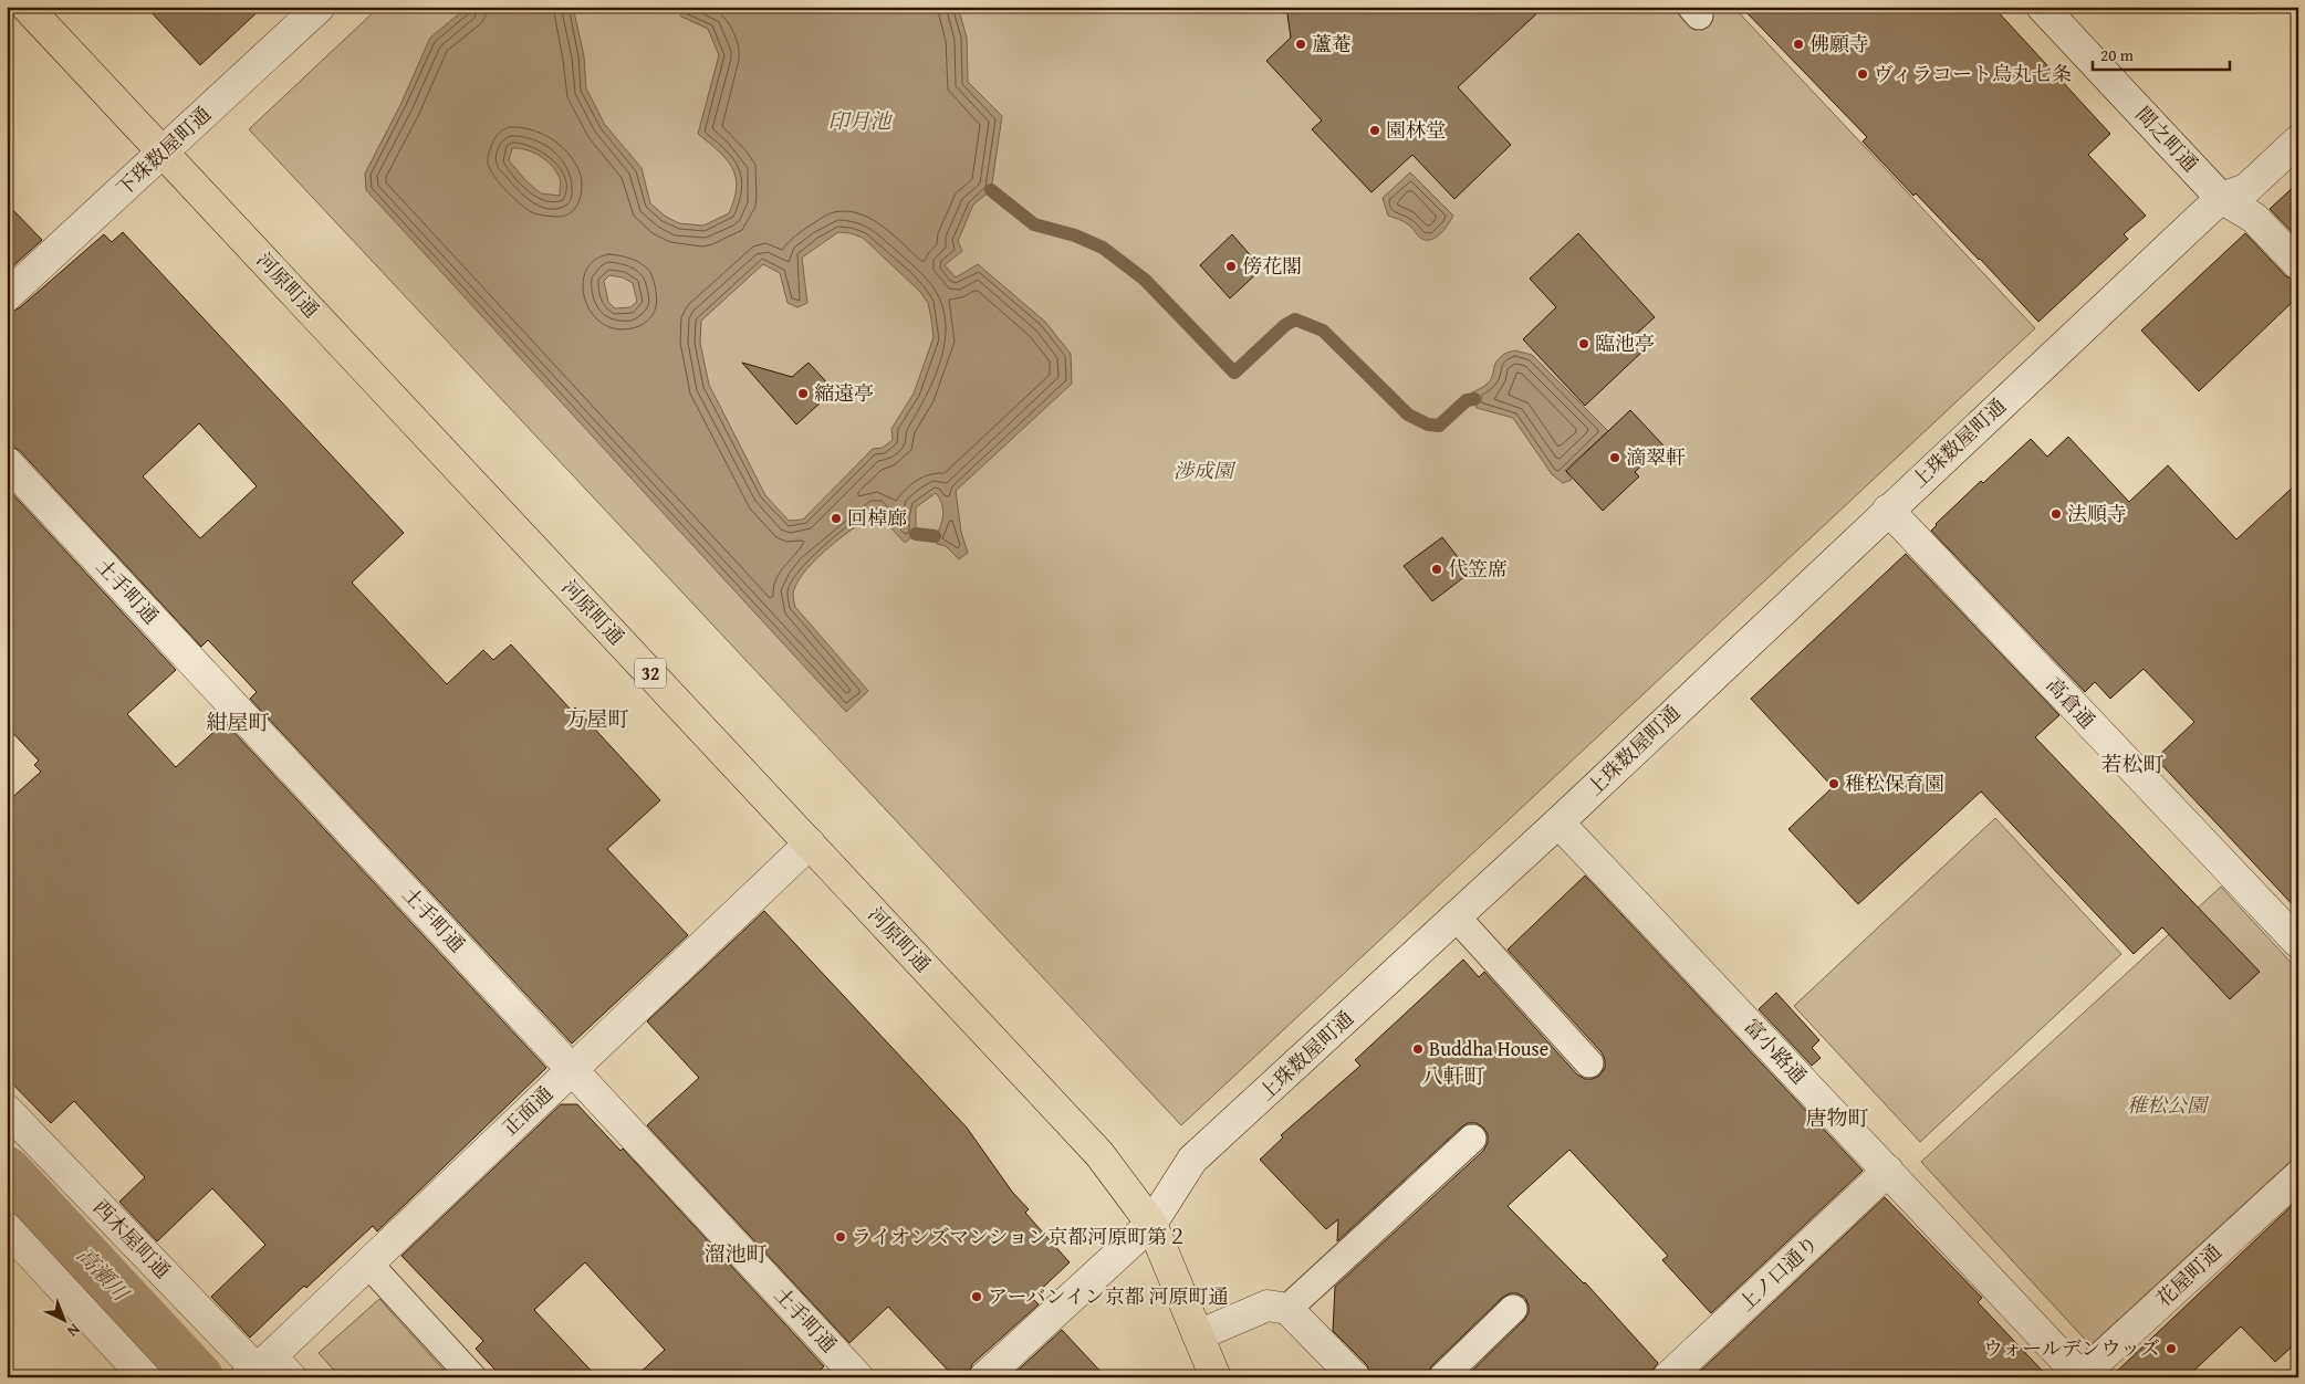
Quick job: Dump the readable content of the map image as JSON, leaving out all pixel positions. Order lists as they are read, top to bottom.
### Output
{
  "streets": {
    "main road": ["河原町通", "32"],
    "street": [
      "間之町通",
      "下珠数屋町通",
      "上珠数屋町通",
      "土手町通",
      "高倉通",
      "富小路通",
      "正面通",
      "西木屋町通",
      "上ノ口通り",
      "花屋町通"
    ]
  },
  "crossings": [
    ["間之町通", "上珠数屋町通"],
    ["下珠数屋町通", "河原町通"],
    ["河原町通", "上珠数屋町通"],
    ["河原町通", "正面通"],
    ["上珠数屋町通", "高倉通"],
    ["上珠数屋町通", "富小路通"],
    ["土手町通", "正面通"],
    ["富小路通", "上ノ口通り"],
    ["富小路通", "花屋町通"],
    ["正面通", "西木屋町通"]
  ],
  "districts": [
    "万屋町",
    "紺屋町",
    "若松町",
    "八軒町",
    "唐物町",
    "溜池町"
  ],
  "water": ["印月池", "高瀬川"],
  "parks": ["渉成園", "稚松公園"],
  "places": [
    "蘆菴",
    "佛願寺",
    "ヴィラコート烏丸七条",
    "園林堂",
    "傍花閣",
    "臨池亭",
    "縮遠亭",
    "滴翠軒",
    "法順寺",
    "回棹廊",
    "代笠席",
    "稚松保育園",
    "Buddha House",
    "ライオンズマンション京都河原町第２",
    "アーバンイン京都 河原町通",
    "ウォールデンウッズ"
  ],
  "scale_bar": "20 m",
  "north": "bottom right"
}
